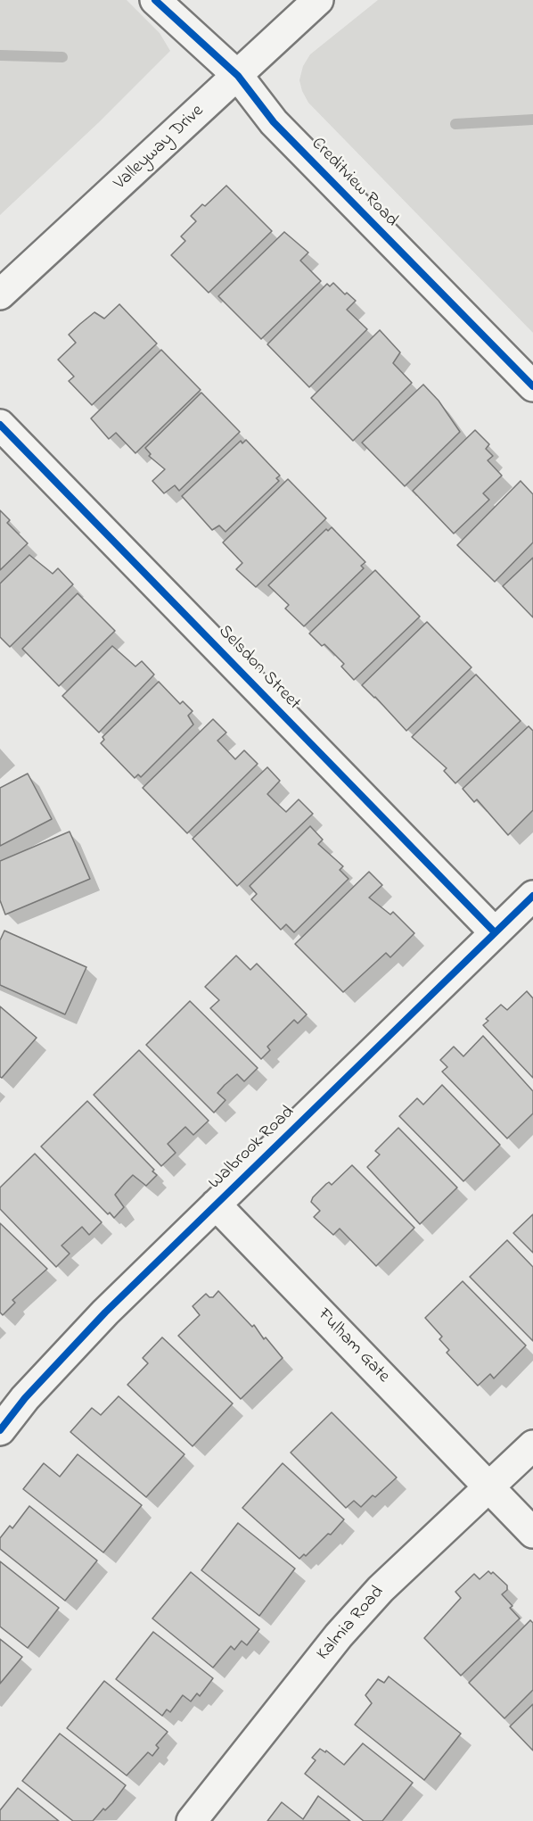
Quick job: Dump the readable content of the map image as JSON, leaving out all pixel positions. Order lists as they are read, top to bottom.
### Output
{
  "streets": {
    "street": [
      "Valleyway Drive",
      "Creditview Road",
      "Selsdon Street",
      "Walbrook Road",
      "Fulham Gate",
      "Kalmia Road"
    ]
  },
  "crossings": [
    ["Valleyway Drive", "Creditview Road"],
    ["Selsdon Street", "Walbrook Road"],
    ["Walbrook Road", "Fulham Gate"],
    ["Fulham Gate", "Kalmia Road"]
  ]
}
